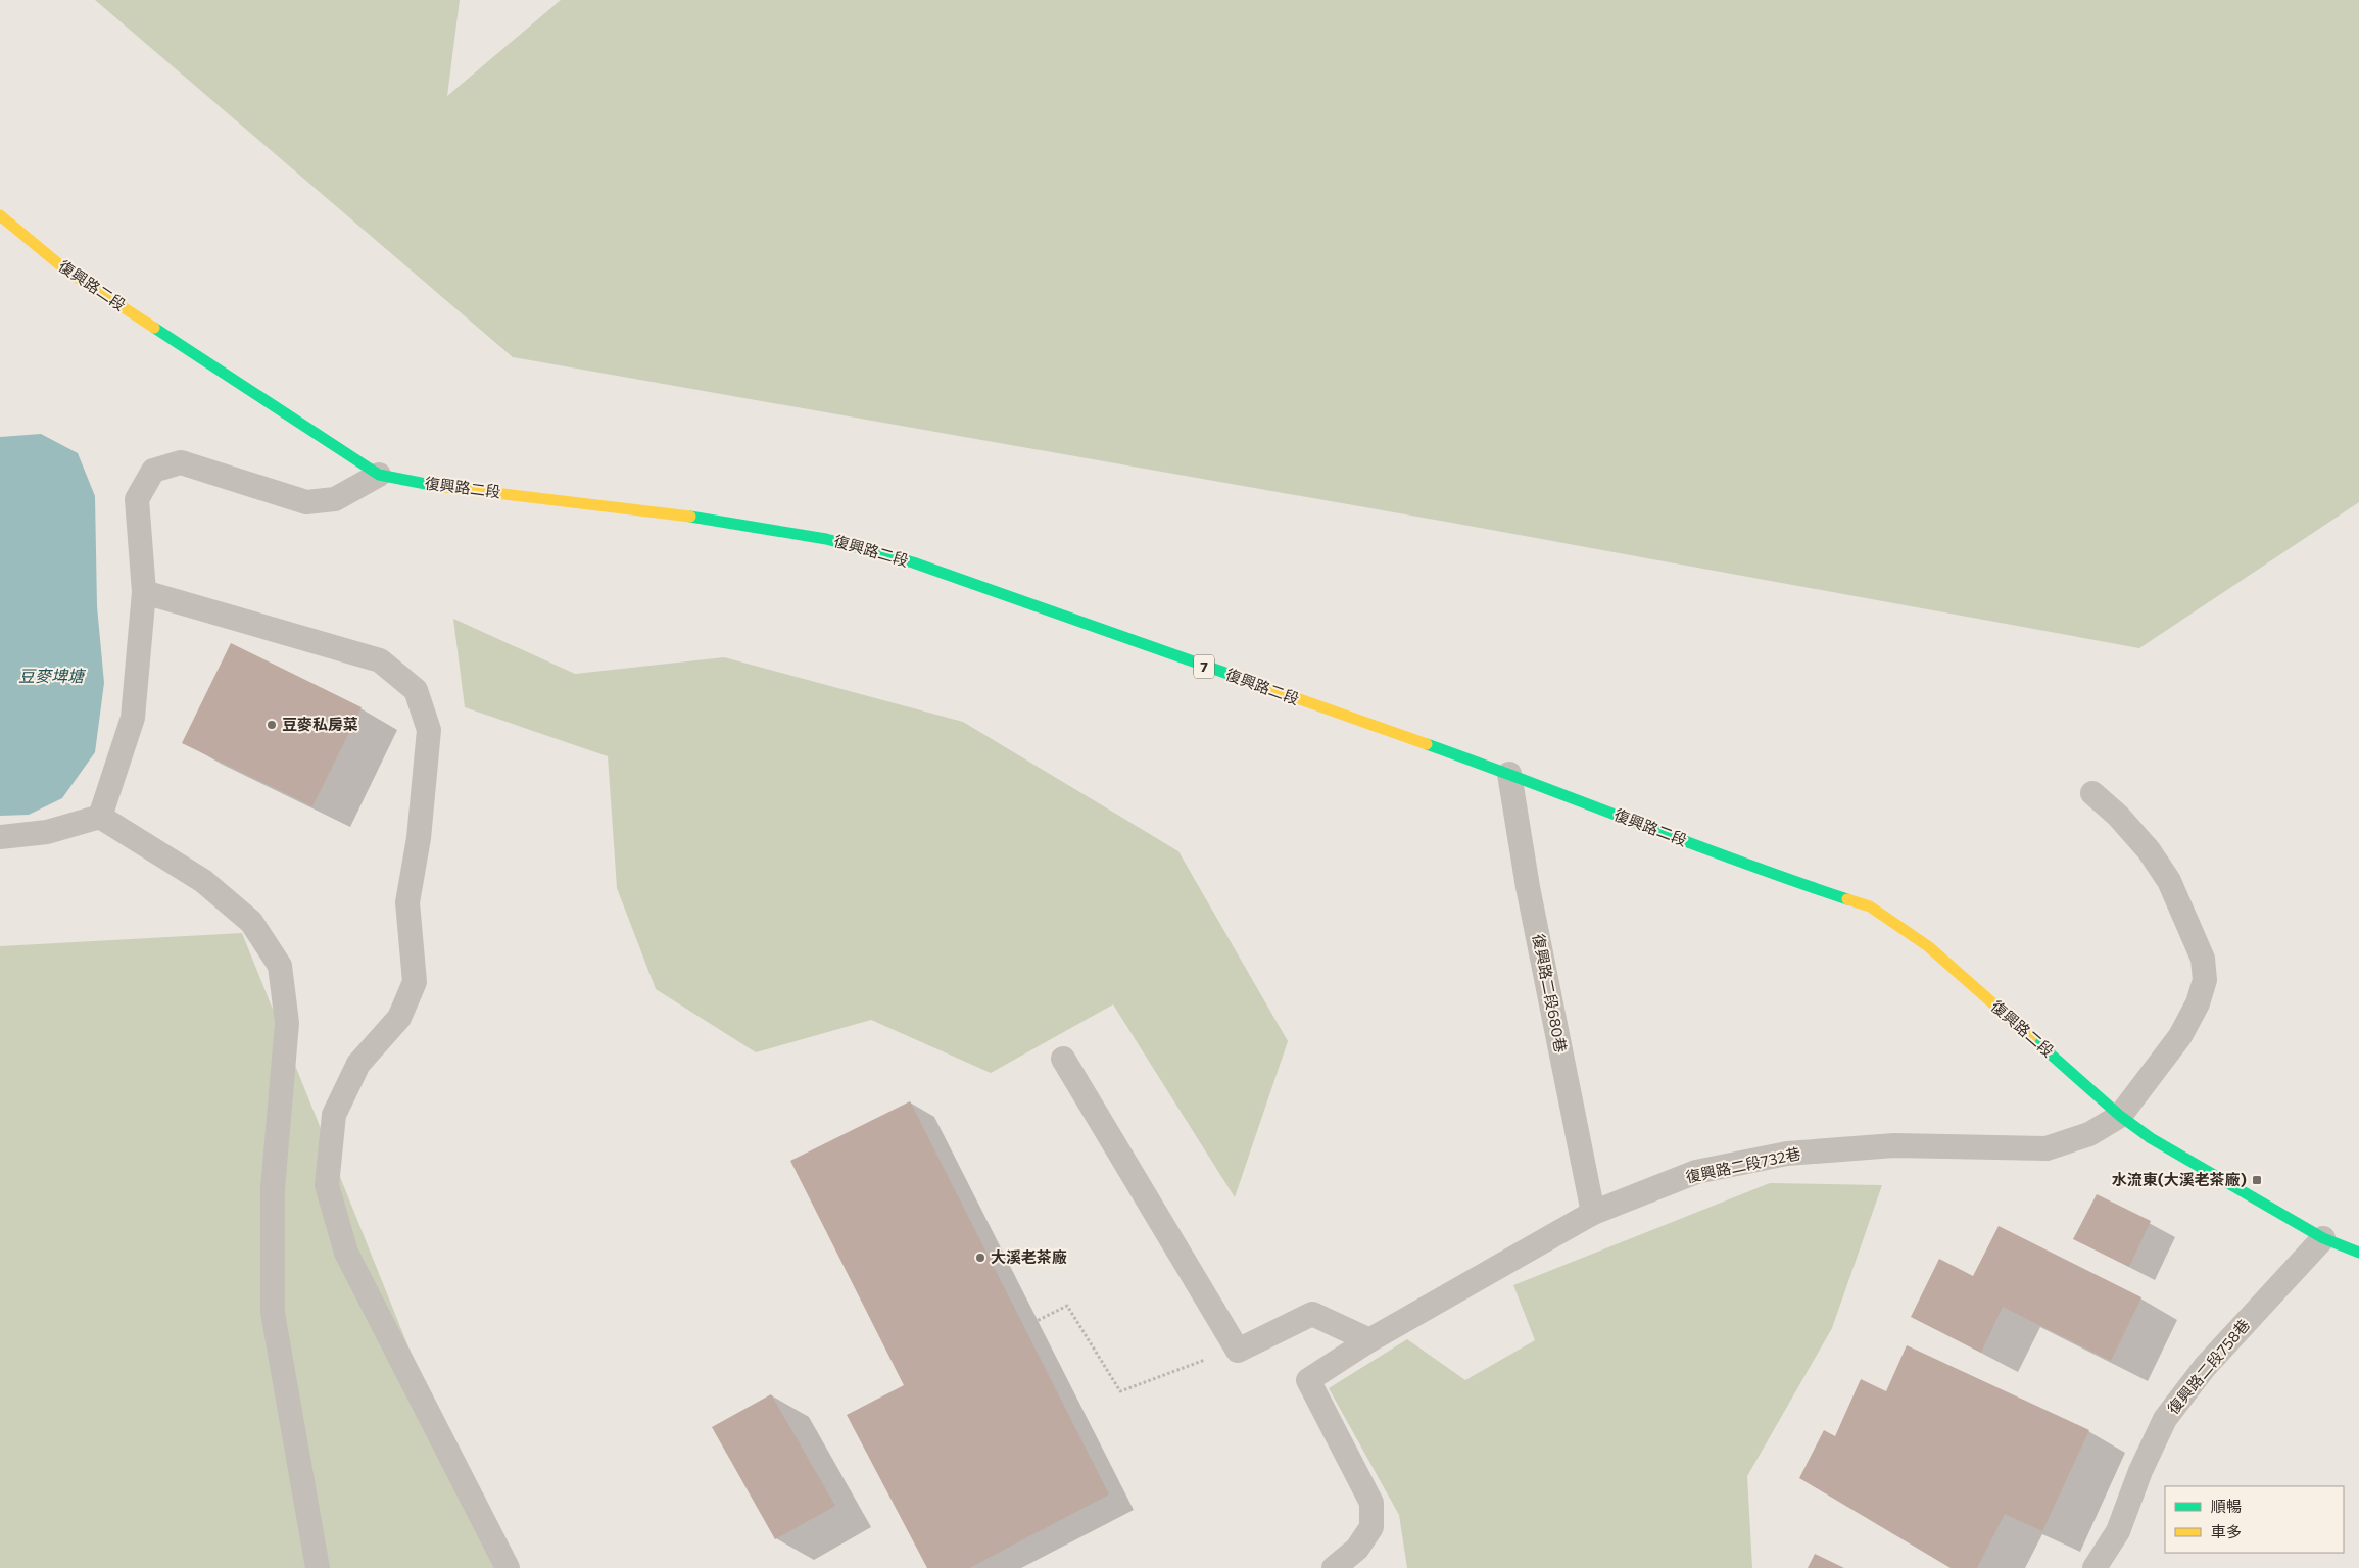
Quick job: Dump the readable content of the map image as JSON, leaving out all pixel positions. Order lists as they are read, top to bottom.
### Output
{
  "streets": {
    "main road": ["復興路二段", "7"],
    "lane": ["復興路二段680巷", "復興路二段732巷", "復興路二段758巷"]
  },
  "crossings": [
    ["復興路二段", "復興路二段680巷"],
    ["復興路二段", "復興路二段732巷"],
    ["復興路二段", "復興路二段758巷"],
    ["復興路二段680巷", "復興路二段732巷"]
  ],
  "water": ["豆麥埤塘"],
  "places": {
    "other": ["豆麥私房菜", "大溪老茶廠"],
    "transit": ["水流東(大溪老茶廠)"]
  },
  "legend": ["順暢", "車多"]
}
